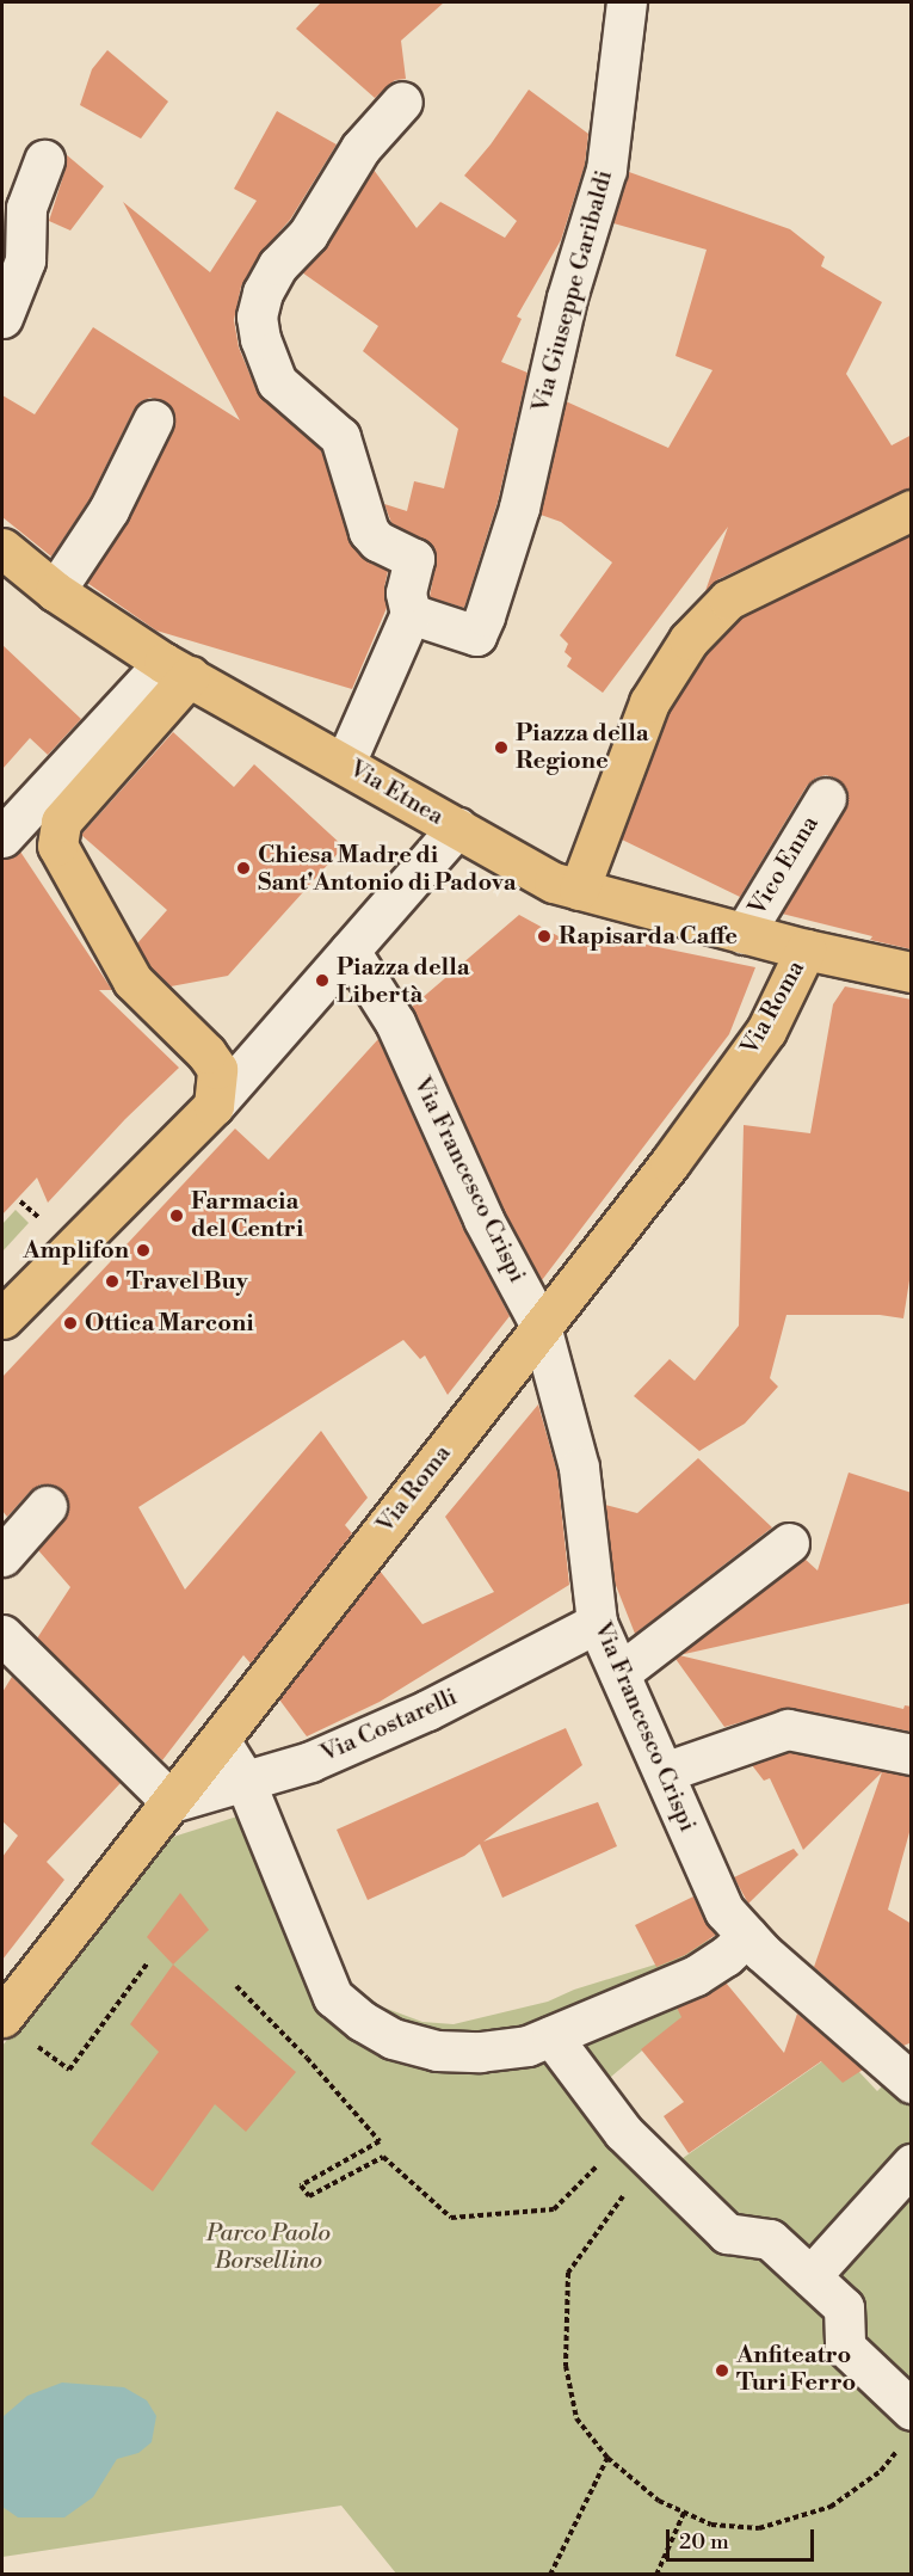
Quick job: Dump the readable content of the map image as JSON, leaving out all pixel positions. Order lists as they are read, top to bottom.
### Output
{
  "streets": {
    "main road": ["Via Etnea", "Via Roma"],
    "street": [
      "Via Giuseppe Garibaldi",
      "Vico Enna",
      "Via Francesco Crispi",
      "Via Costarelli"
    ]
  },
  "crossings": [
    ["Via Etnea", "Vico Enna"],
    ["Via Etnea", "Via Roma"],
    ["Via Roma", "Via Francesco Crispi"],
    ["Via Roma", "Via Costarelli"],
    ["Via Francesco Crispi", "Via Costarelli"]
  ],
  "parks": ["Parco Paolo Borsellino"],
  "places": [
    "Piazza della Regione",
    "Chiesa Madre di Sant'Antonio di Padova",
    "Rapisarda Caffe",
    "Piazza della Libertà",
    "Farmacia del Centri",
    "Amplifon",
    "Travel Buy",
    "Ottica Marconi",
    "Anfiteatro Turi Ferro"
  ],
  "scale_bar": "20 m"
}
